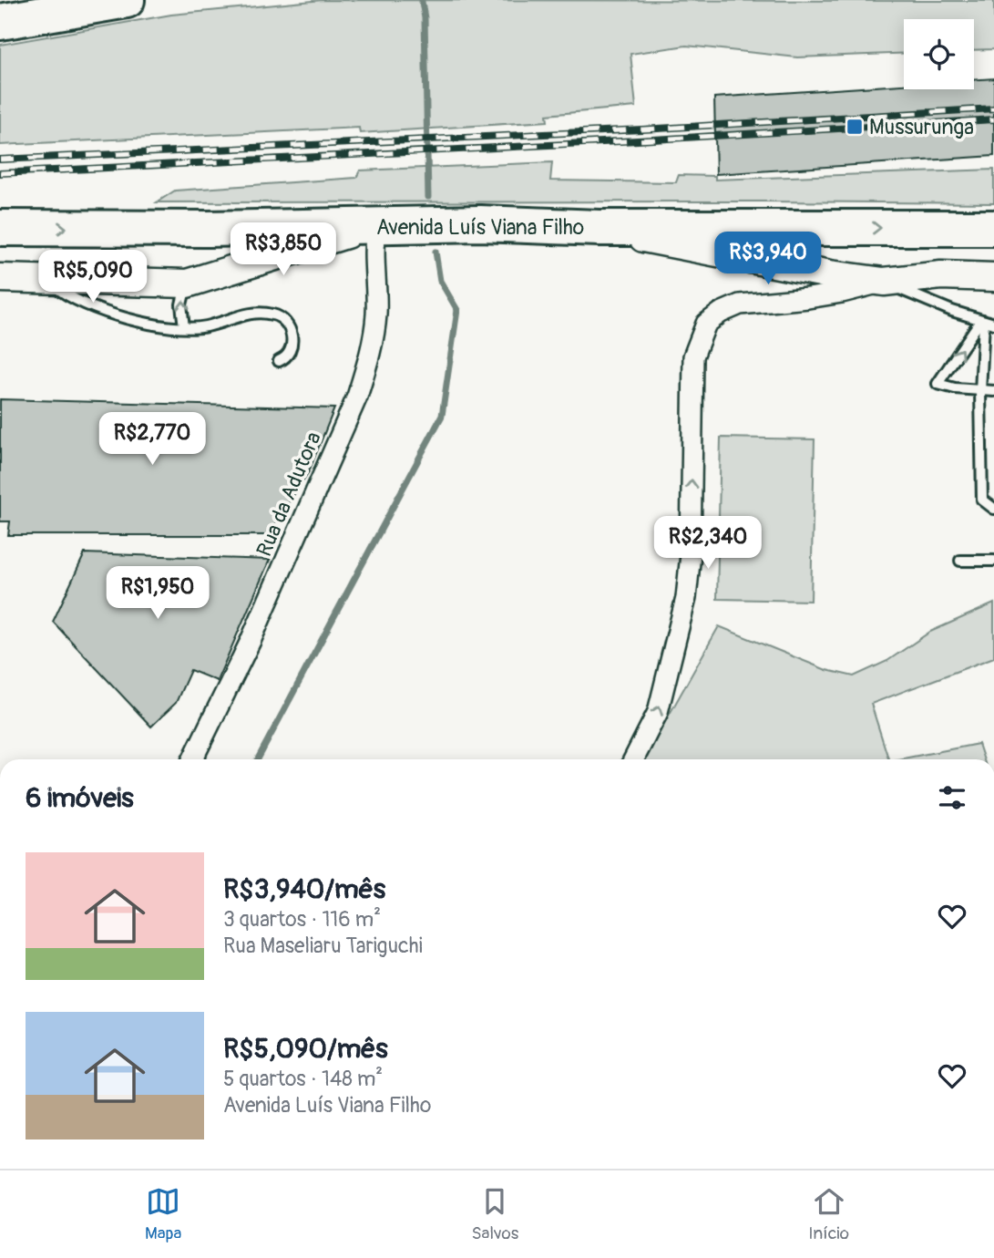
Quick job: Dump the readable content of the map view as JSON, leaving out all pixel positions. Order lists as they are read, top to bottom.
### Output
{
  "streets": {
    "highway": ["Avenida Luís Viana Filho"],
    "street": ["Rua da Adutora"]
  },
  "crossings": [
    ["Avenida Luís Viana Filho", "Rua da Adutora"]
  ],
  "one_way": ["Avenida Luís Viana Filho"],
  "places": {
    "transit": ["Mussurunga"]
  },
  "page": {
    "price": [
      "R$3,850",
      "R$3,940",
      "R$5,090",
      "R$2,770",
      "R$2,340",
      "R$1,950"
    ],
    "heading": "6 imóveis",
    "list": [
      {
        "name": "R$3,940/mês",
        "note": "3 quartos · 116 m² · Rua Maseliaru Tariguchi"
      },
      {
        "name": "R$5,090/mês",
        "note": "5 quartos · 148 m² · Avenida Luís Viana Filho"
      }
    ],
    "tabs": ["Mapa", "Salvos", "Início"]
  }
}
